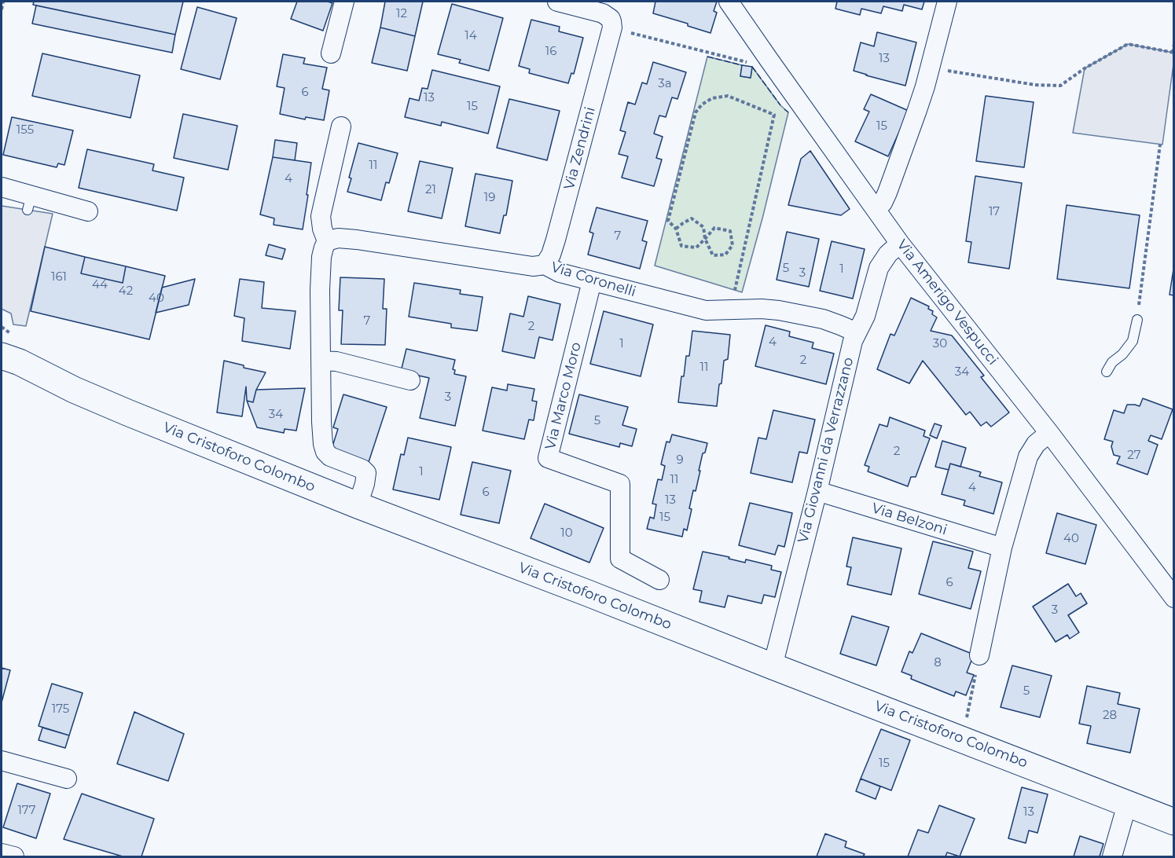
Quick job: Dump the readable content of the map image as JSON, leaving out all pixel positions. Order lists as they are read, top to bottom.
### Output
{
  "streets": {
    "street": [
      "Via Zendrini",
      "Via Coronelli",
      "Via Amerigo Vespucci",
      "Via Marco Moro",
      "Via Giovanni da Verrazzano",
      "Via Cristoforo Colombo",
      "Via Belzoni"
    ]
  },
  "crossings": [
    ["Via Zendrini", "Via Coronelli"],
    ["Via Coronelli", "Via Marco Moro"],
    ["Via Coronelli", "Via Giovanni da Verrazzano"],
    ["Via Amerigo Vespucci", "Via Giovanni da Verrazzano"],
    ["Via Giovanni da Verrazzano", "Via Cristoforo Colombo"],
    ["Via Giovanni da Verrazzano", "Via Belzoni"]
  ],
  "house_numbers": [
    "12",
    "14",
    "16",
    "13",
    "3a",
    "6",
    "13",
    "15",
    "15",
    "155",
    "11",
    "4",
    "21",
    "19",
    "17",
    "7",
    "5",
    "1",
    "3",
    "161",
    "44",
    "42",
    "40",
    "7",
    "2",
    "4",
    "1",
    "30",
    "2",
    "11",
    "34",
    "3",
    "34",
    "5",
    "2",
    "27",
    "9",
    "1",
    "11",
    "4",
    "6",
    "13",
    "15",
    "10",
    "40",
    "6",
    "3",
    "8",
    "5",
    "175",
    "28",
    "15",
    "177",
    "13"
  ]
}
